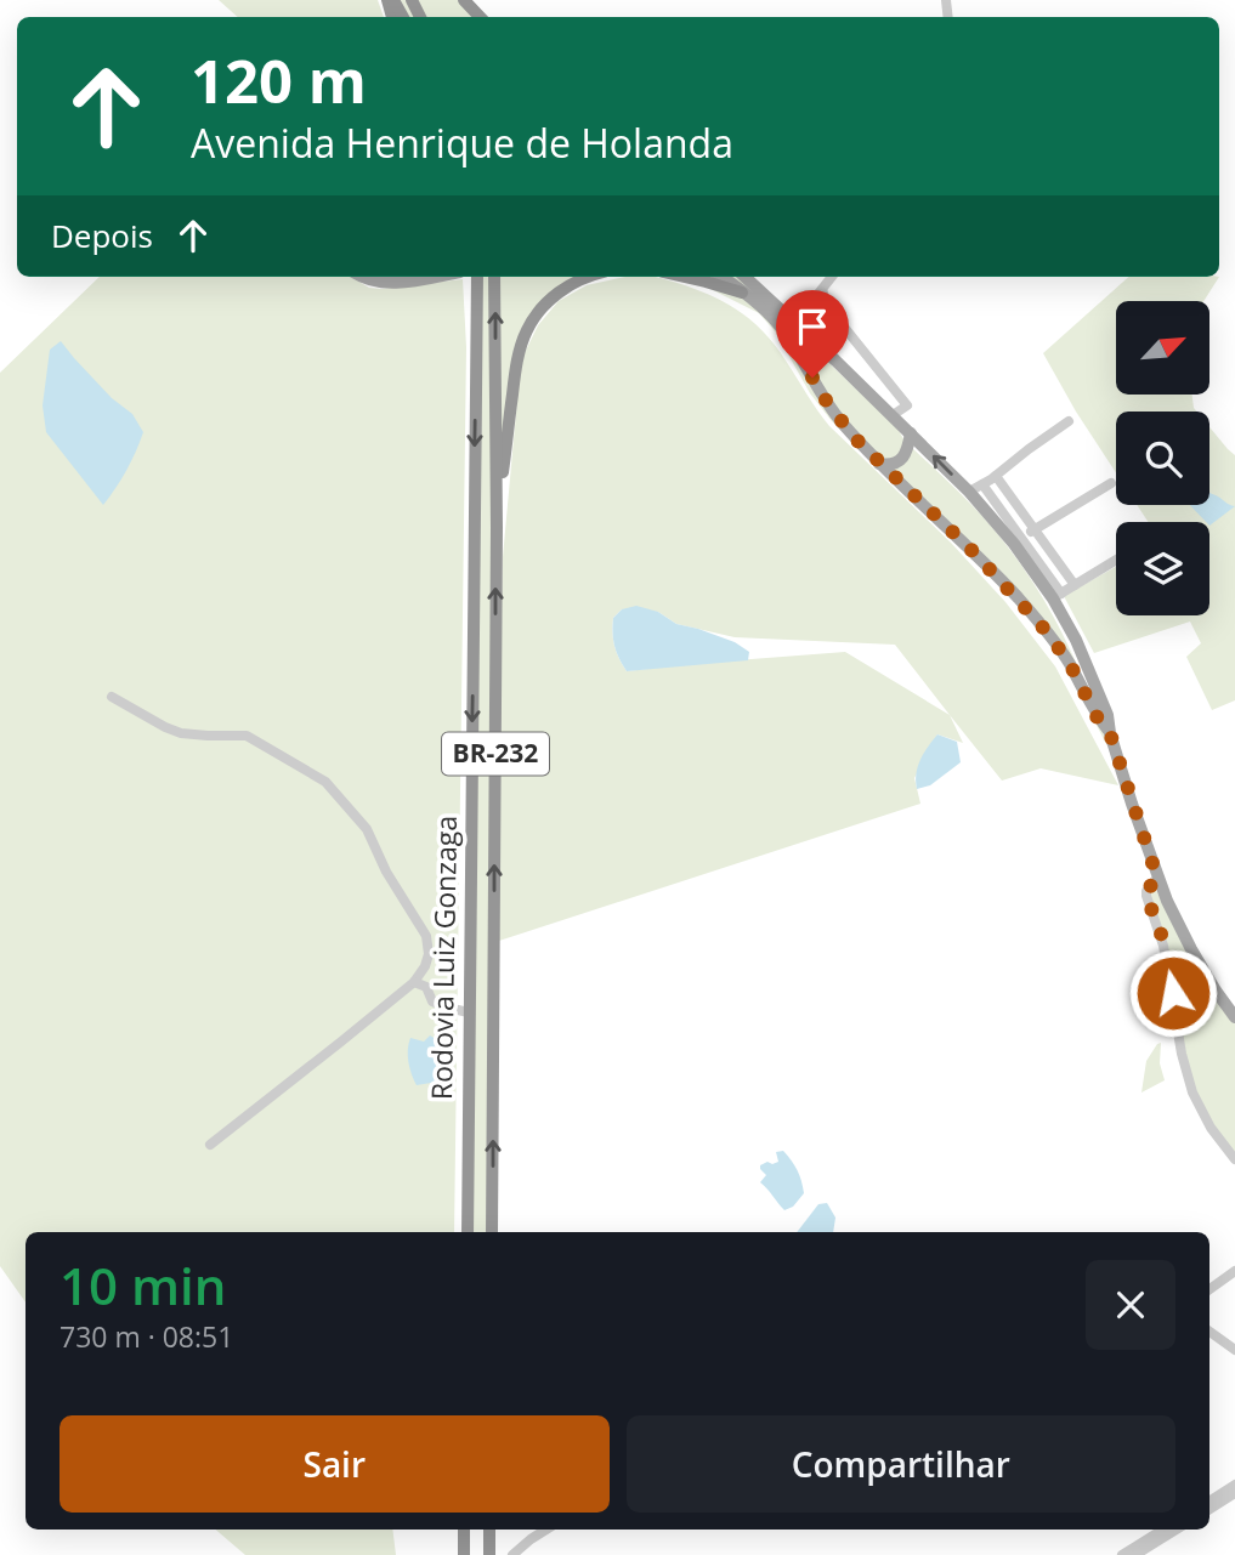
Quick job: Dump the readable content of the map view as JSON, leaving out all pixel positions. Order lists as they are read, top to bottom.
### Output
{
  "streets": {
    "highway": ["BR-232", "Rodovia Luiz Gonzaga"]
  },
  "north": "top right",
  "page": {
    "turn": ["120 m", "Avenida Henrique de Holanda"],
    "then": "Depois",
    "heading": ["10 min", "730 m · 08:51"],
    "buttons": ["Sair", "Compartilhar"]
  }
}
